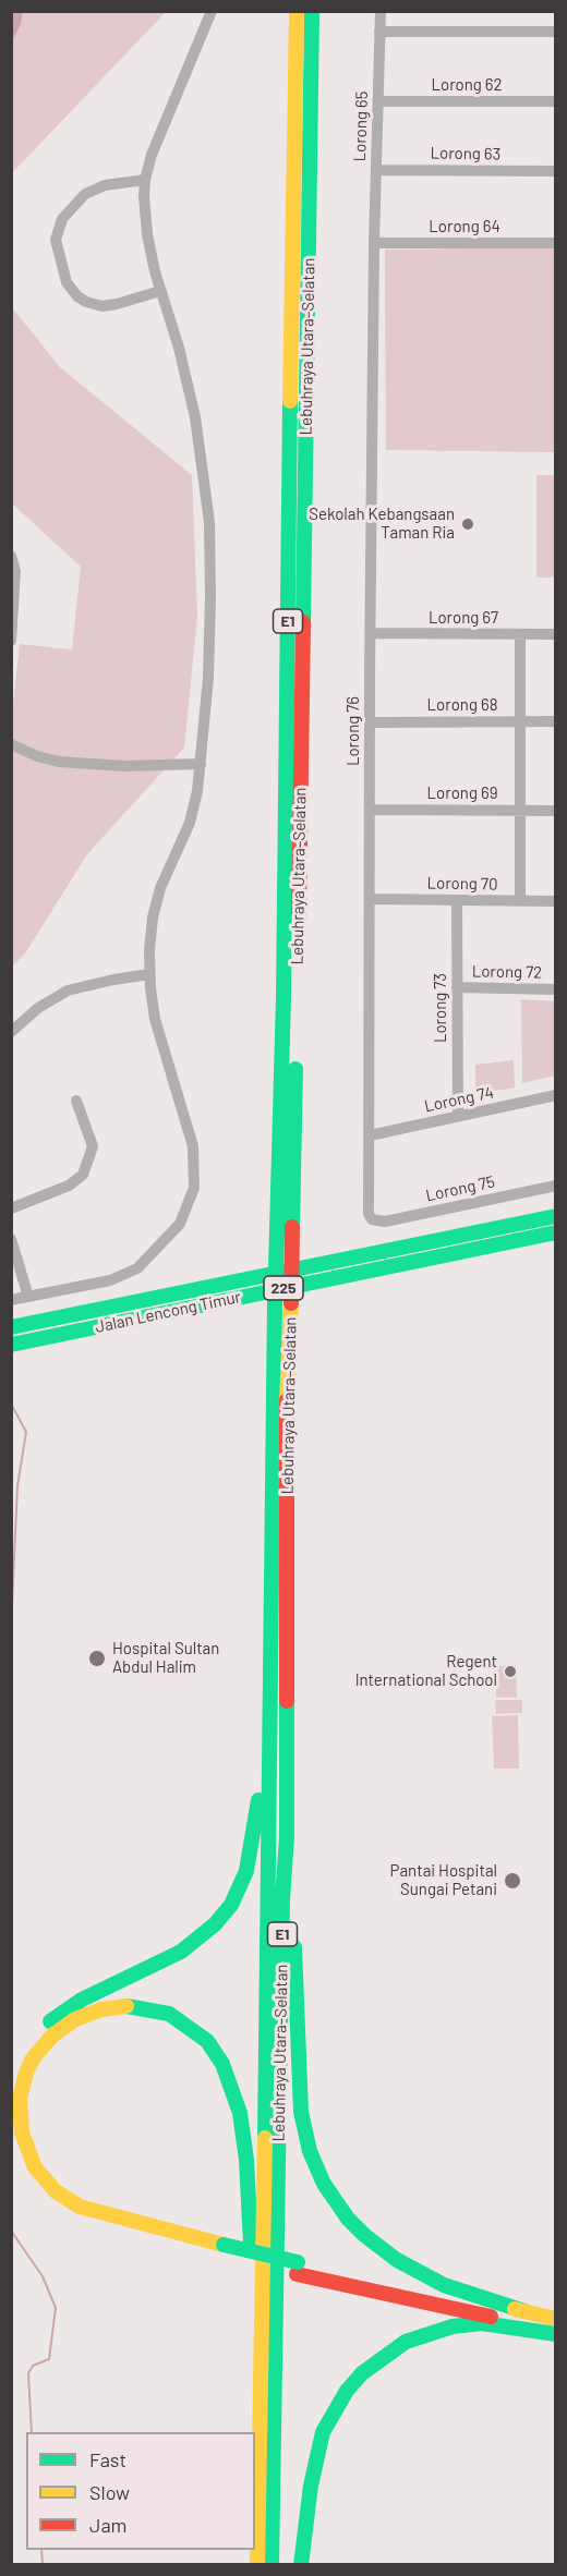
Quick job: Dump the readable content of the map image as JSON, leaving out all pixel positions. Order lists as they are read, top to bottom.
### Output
{
  "streets": {
    "highway": [
      "Lebuhraya Utara–Selatan",
      "E1",
      "225",
      "Jalan Lencong Timur"
    ],
    "street": [
      "Lorong 62",
      "Lorong 65",
      "Lorong 63",
      "Lorong 64",
      "Lorong 67",
      "Lorong 68",
      "Lorong 76",
      "Lorong 69",
      "Lorong 70",
      "Lorong 72",
      "Lorong 73",
      "Lorong 74",
      "Lorong 75"
    ]
  },
  "crossings": [
    ["Lorong 62", "Lorong 65"],
    ["Lorong 65", "Lorong 63"],
    ["Lorong 65", "Lorong 64"],
    ["Lorong 65", "Lorong 76"],
    ["Lorong 64", "Lorong 76"],
    ["Lorong 67", "Lorong 76"],
    ["Lorong 68", "Lorong 76"],
    ["Lorong 76", "Lorong 69"],
    ["Lorong 76", "Lorong 70"],
    ["Lorong 76", "Lorong 74"],
    ["Lorong 76", "Lorong 75"],
    ["Lorong 70", "Lorong 73"],
    ["Lorong 72", "Lorong 73"],
    ["Lorong 73", "Lorong 74"]
  ],
  "places": [
    "Sekolah Kebangsaan Taman Ria",
    "Hospital Sultan Abdul Halim",
    "Regent International School",
    "Pantai Hospital Sungai Petani"
  ],
  "legend": ["Fast", "Slow", "Jam"]
}
